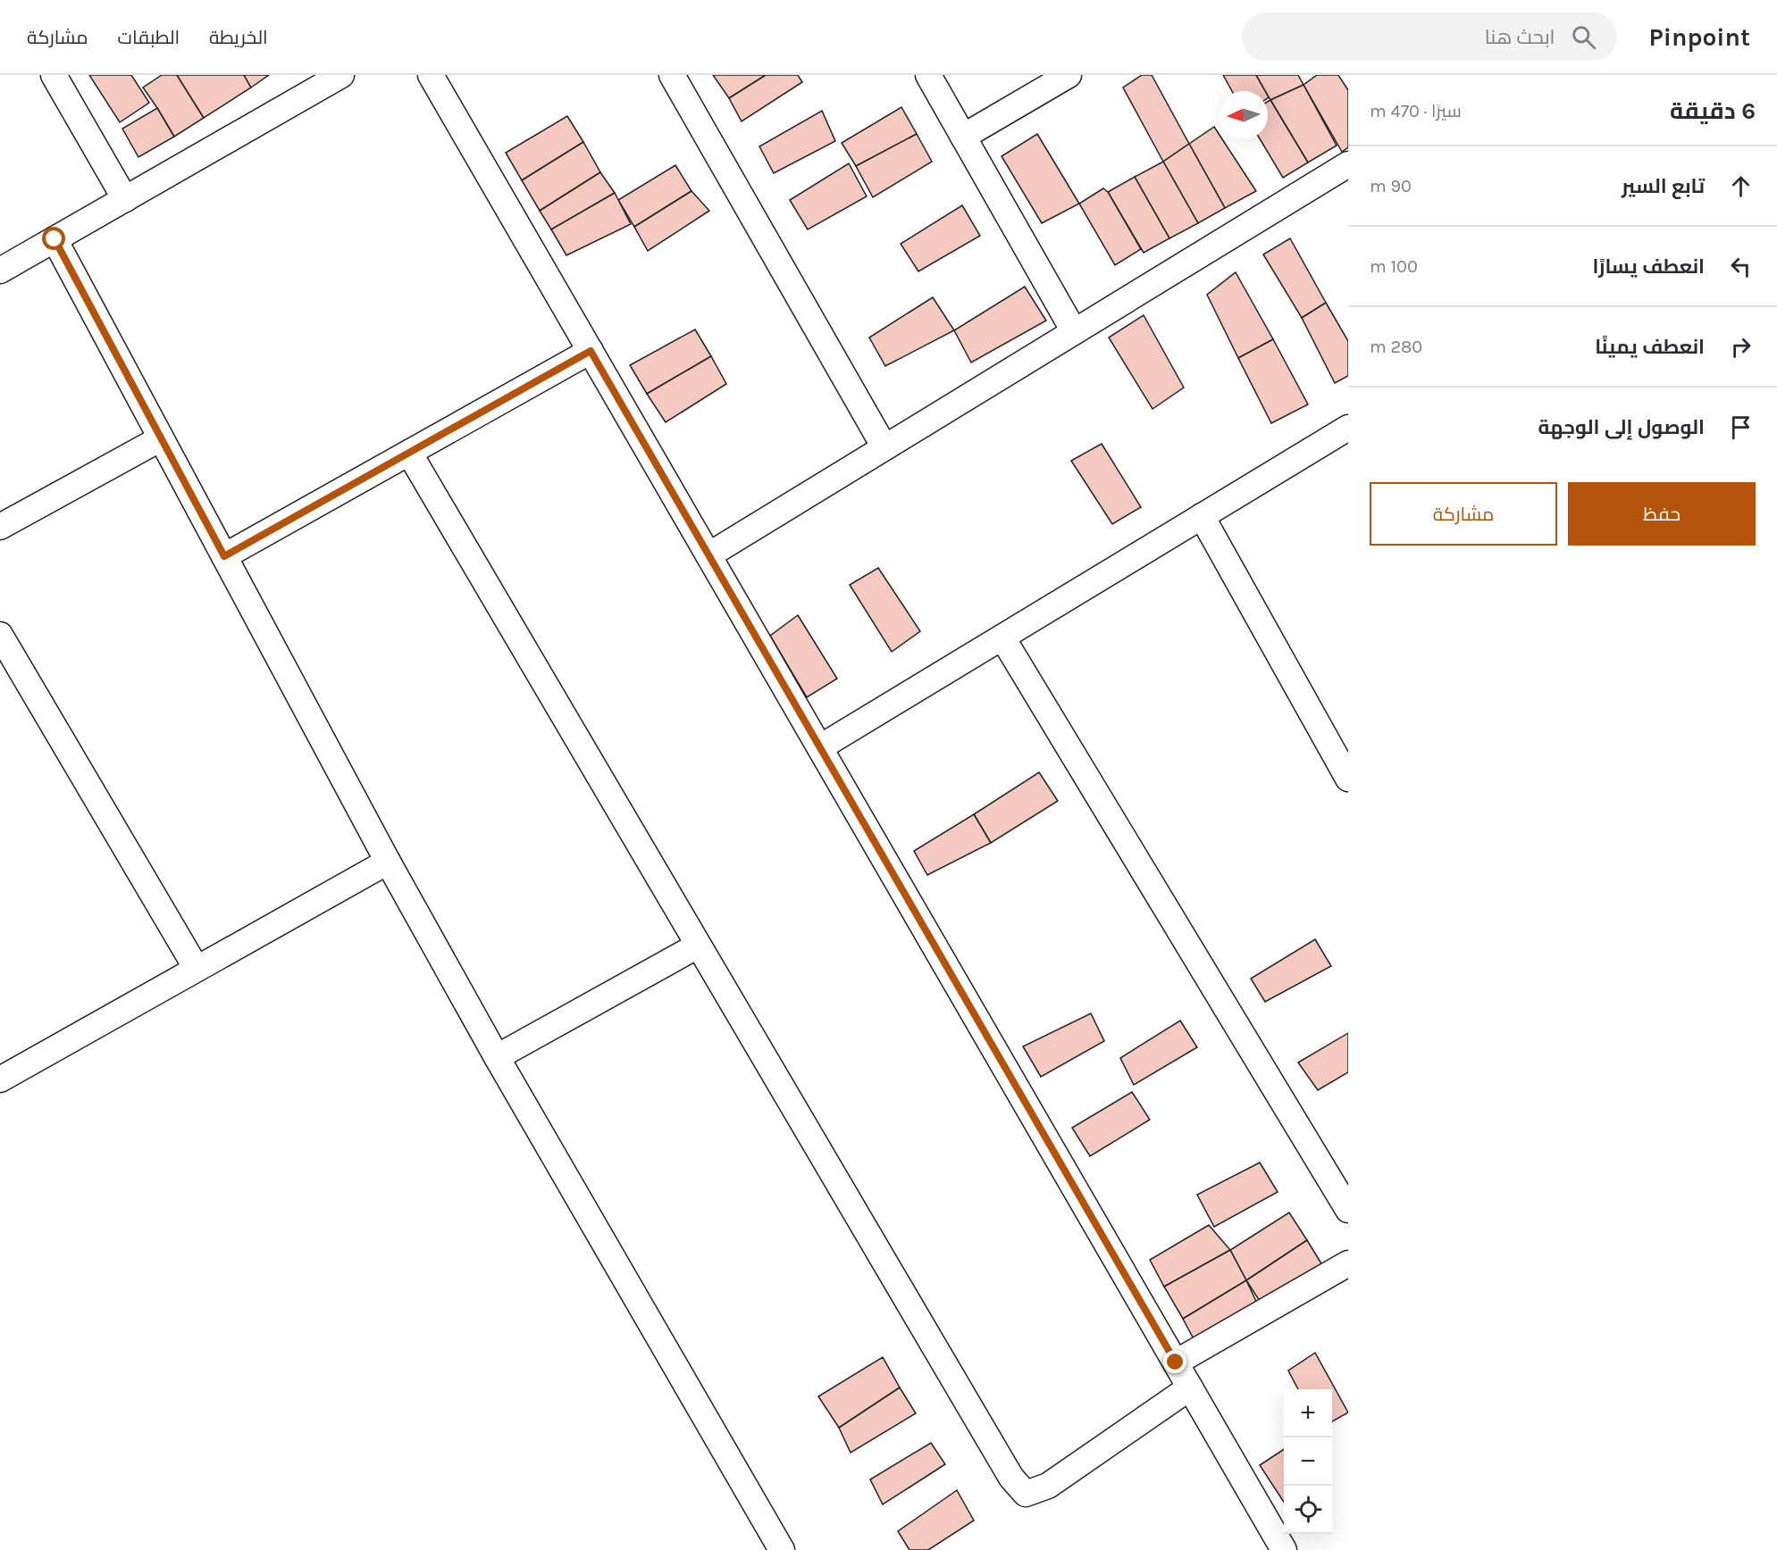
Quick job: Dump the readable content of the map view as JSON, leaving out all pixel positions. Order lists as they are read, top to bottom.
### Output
{
  "north": "left",
  "page": {
    "header": "Pinpoint",
    "search": "ابحث هنا",
    "nav": ["الخريطة", "الطبقات", "مشاركة"],
    "heading": ["6 دقيقة", "سيرًا · 470 m"],
    "list": [
      ["تابع السير", "90 m"],
      ["انعطف يسارًا", "100 m"],
      ["انعطف يمينًا", "280 m"],
      "الوصول إلى الوجهة"
    ],
    "buttons": ["حفظ", "مشاركة"],
    "map_buttons": ["+", "−"]
  }
}
